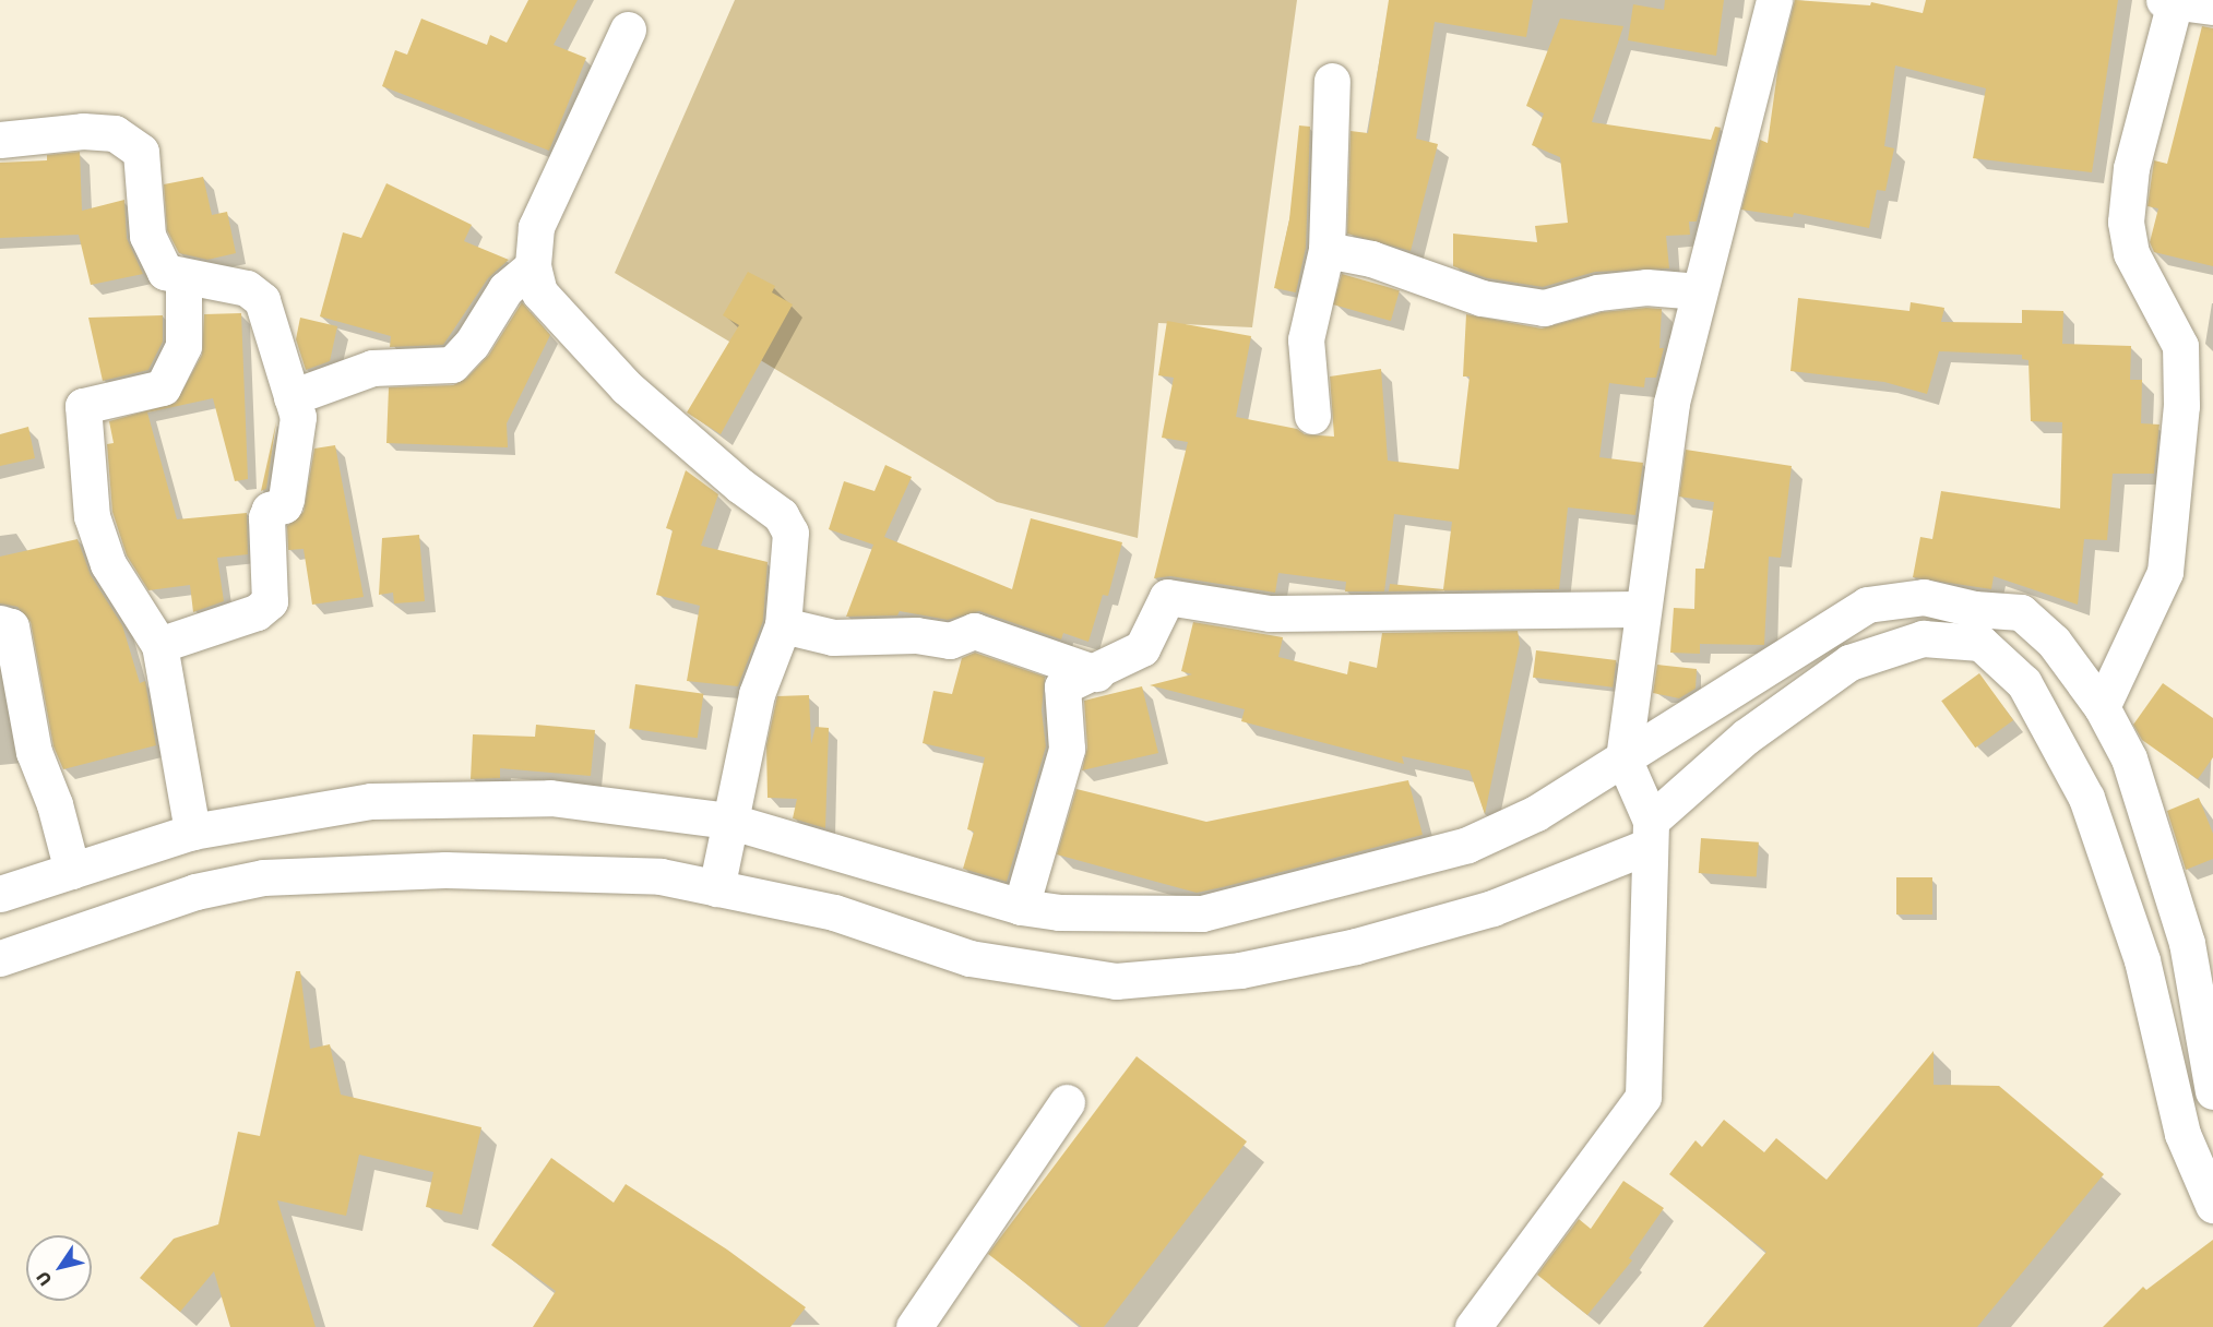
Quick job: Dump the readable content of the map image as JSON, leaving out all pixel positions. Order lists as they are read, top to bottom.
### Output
{
  "north": "bottom left"
}
